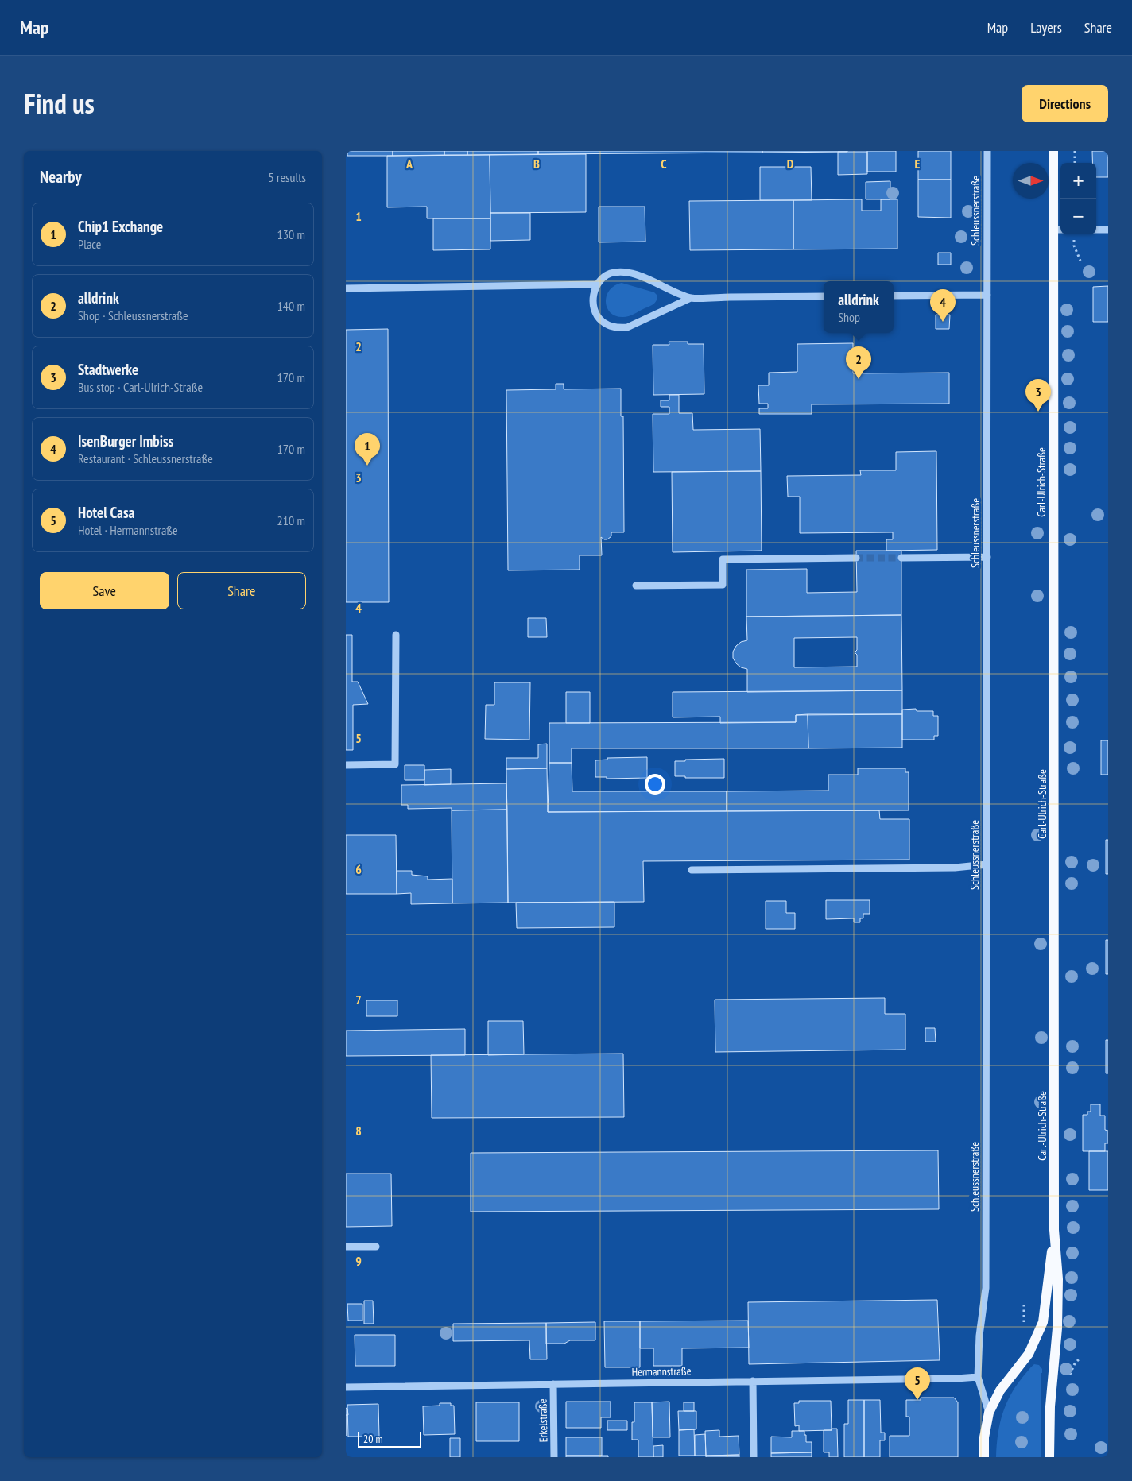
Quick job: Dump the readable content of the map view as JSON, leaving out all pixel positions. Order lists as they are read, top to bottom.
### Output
{
  "streets": {
    "main road": ["Schleussnerstraße", "Carl-Ulrich-Straße"],
    "street": ["Hermannstraße", "Erkelstraße"]
  },
  "crossings": [
    ["Schleussnerstraße", "Carl-Ulrich-Straße"],
    ["Schleussnerstraße", "Hermannstraße"],
    ["Hermannstraße", "Erkelstraße"]
  ],
  "scale_bar": "20 m",
  "north": "right",
  "page": {
    "header": "Map",
    "nav": ["Map", "Layers", "Share"],
    "title": "Find us",
    "buttons": [
      "Directions",
      ["Save", "Share"]
    ],
    "heading": ["Nearby", "5 results"],
    "map_buttons": ["+", "−"],
    "list": [
      {
        "mark": "1",
        "name": "Chip1 Exchange",
        "note": "Place",
        "value": "130 m"
      },
      {
        "mark": "2",
        "name": "alldrink",
        "note": "Shop · Schleussnerstraße",
        "value": "140 m"
      },
      {
        "mark": "3",
        "name": "Stadtwerke",
        "note": "Bus stop · Carl-Ulrich-Straße",
        "value": "170 m"
      },
      {
        "mark": "4",
        "name": "IsenBurger Imbiss",
        "note": "Restaurant · Schleussnerstraße",
        "value": "170 m"
      },
      {
        "mark": "5",
        "name": "Hotel Casa",
        "note": "Hotel · Hermannstraße",
        "value": "210 m"
      }
    ],
    "popup": ["alldrink", "Shop"],
    "pins": [
      "4",
      "2",
      "3",
      "1",
      "5"
    ],
    "scale": "20 m"
  },
  "grid": {
    "columns": [
      "A",
      "B",
      "C",
      "D",
      "E"
    ],
    "rows": [
      "1",
      "2",
      "3",
      "4",
      "5",
      "6",
      "7",
      "8",
      "9"
    ]
  }
}
